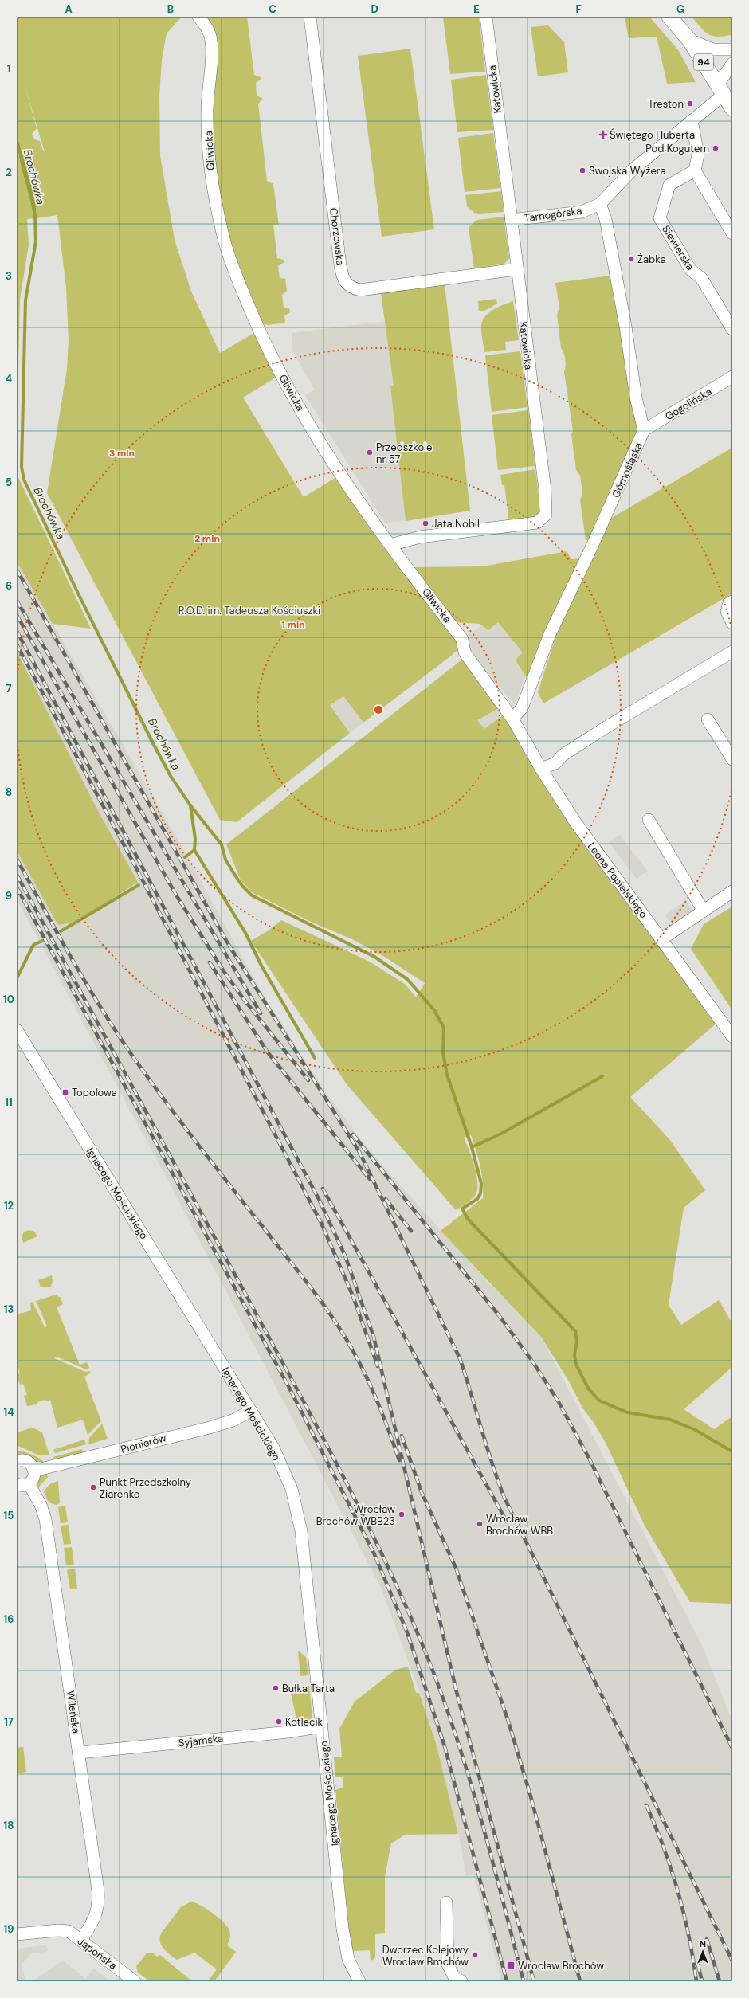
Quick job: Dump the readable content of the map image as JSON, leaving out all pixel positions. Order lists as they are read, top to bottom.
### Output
{
  "streets": {
    "main road": ["94"],
    "street": [
      "Katowicka",
      "Gliwicka",
      "Tarnogórska",
      "Chorzowska",
      "Siewierska",
      "Gogolińska",
      "Górnośląska",
      "Leona Popielskiego",
      "Ignacego Mościckiego",
      "Pionierów",
      "Wileńska",
      "Syjamska",
      "Japońska"
    ]
  },
  "crossings": [
    ["94", "Tarnogórska"],
    ["Katowicka", "Gliwicka"],
    ["Katowicka", "Tarnogórska"],
    ["Katowicka", "Chorzowska"],
    ["Gliwicka", "Górnośląska"],
    ["Gliwicka", "Leona Popielskiego"],
    ["Tarnogórska", "Górnośląska"],
    ["Gogolińska", "Górnośląska"],
    ["Górnośląska", "Leona Popielskiego"],
    ["Ignacego Mościckiego", "Pionierów"],
    ["Ignacego Mościckiego", "Syjamska"],
    ["Wileńska", "Syjamska"],
    ["Wileńska", "Japońska"]
  ],
  "water": ["Brochówka"],
  "parks": ["R.O.D. im. Tadeusza Kościuszki"],
  "places": {
    "other": [
      "Treston",
      "Pod Kogutem",
      "Swojska Wyżera",
      "Żabka",
      "Przedszkole nr 57",
      "Jata Nobil",
      "Punkt Przedszkolny Ziarenko",
      "Wrocław Brochów WBB23",
      "Wrocław Brochów WBB",
      "Bułka Tarta",
      "Kotlecik",
      "Dworzec Kolejowy Wrocław Brochów"
    ],
    "health": ["Świętego Huberta"],
    "transit": ["Topolowa", "Wrocław Brochów"]
  },
  "north": "top",
  "grid": {
    "columns": [
      "A",
      "B",
      "C",
      "D",
      "E",
      "F",
      "G"
    ],
    "rows": [
      "1",
      "2",
      "3",
      "4",
      "5",
      "6",
      "7",
      "8",
      "9",
      "10",
      "11",
      "12",
      "13",
      "14",
      "15",
      "16",
      "17",
      "18",
      "19"
    ]
  },
  "rings": ["3 min", "2 min", "1 min"]
}
